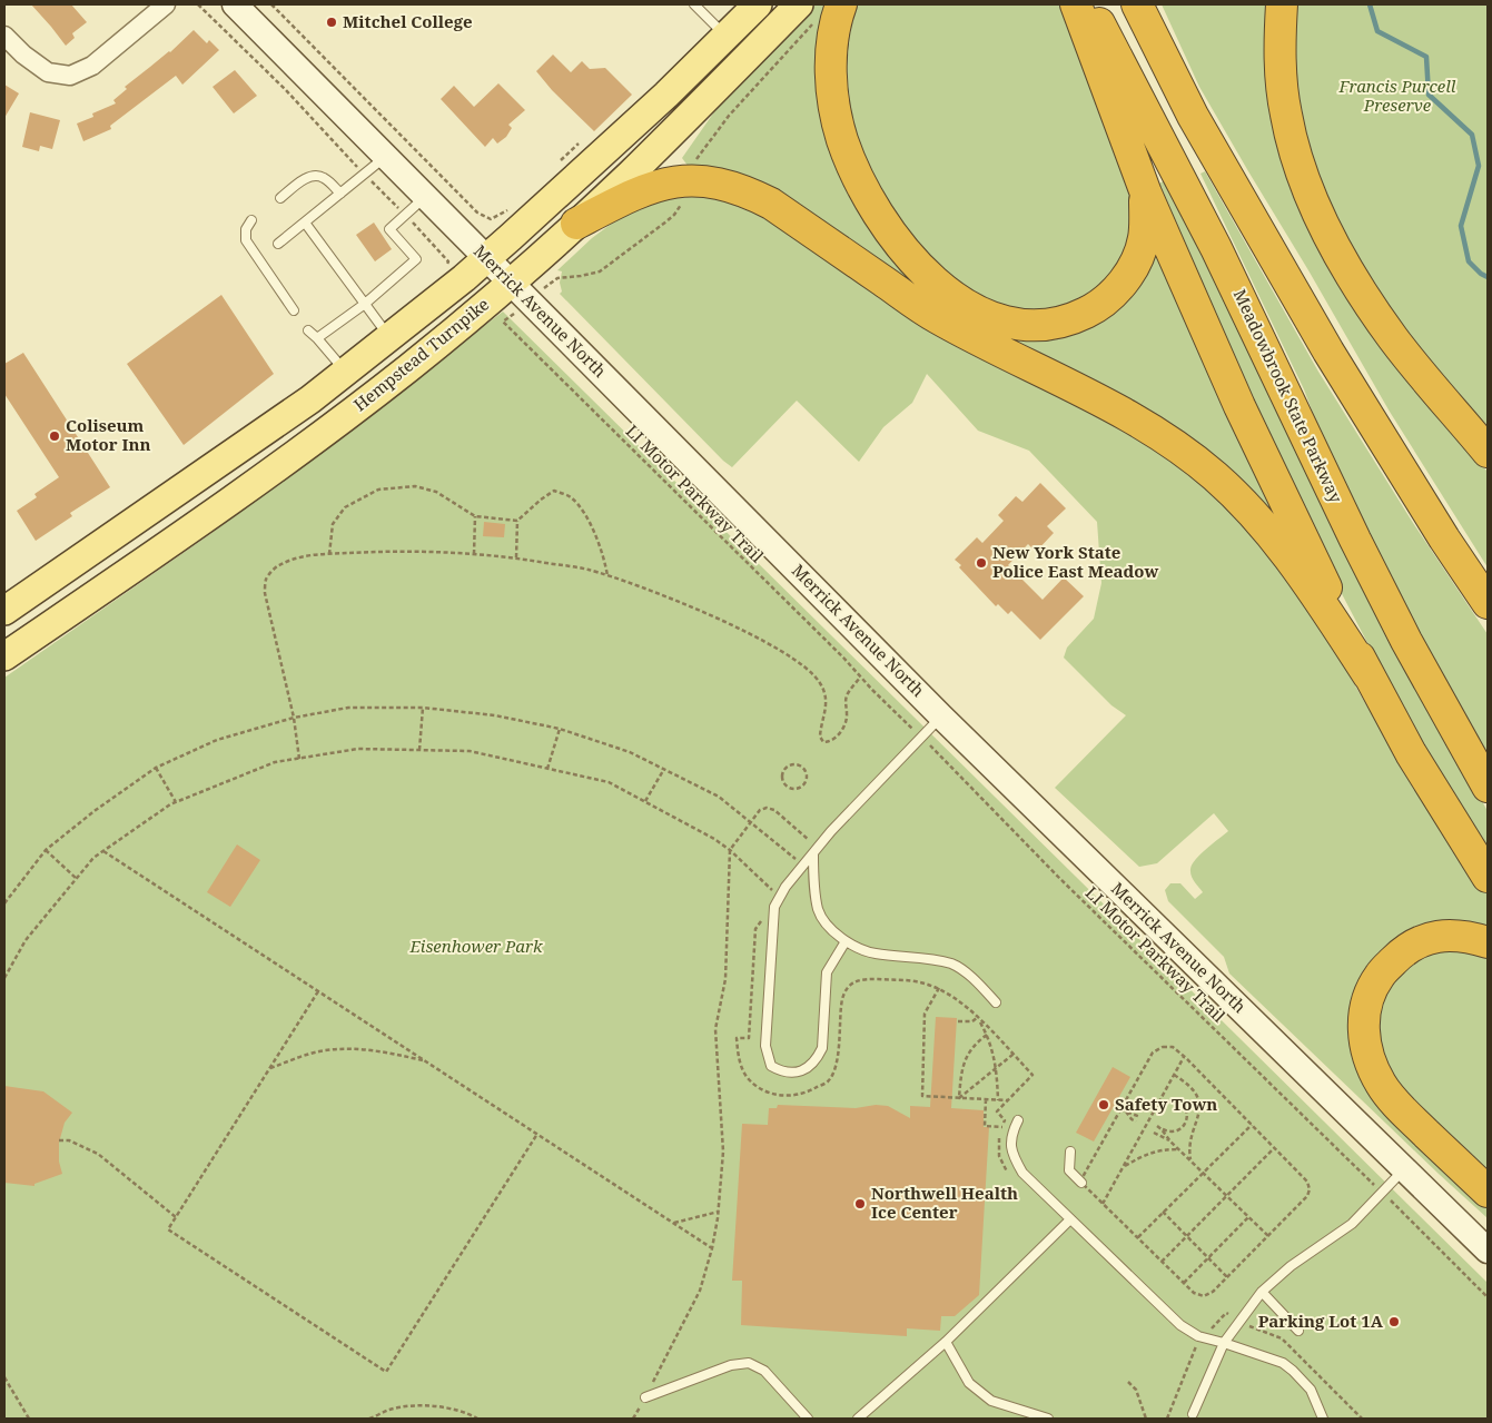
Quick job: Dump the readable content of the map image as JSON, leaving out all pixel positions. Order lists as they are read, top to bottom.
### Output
{
  "streets": {
    "highway": ["Meadowbrook State Parkway"],
    "main road": ["Merrick Avenue North", "Hempstead Turnpike"],
    "path": ["LI Motor Parkway Trail"]
  },
  "crossings": [
    ["Merrick Avenue North", "Hempstead Turnpike"]
  ],
  "parks": ["Francis Purcell Preserve", "Eisenhower Park"],
  "places": [
    "Mitchel College",
    "Coliseum Motor Inn",
    "New York State Police East Meadow",
    "Safety Town",
    "Northwell Health Ice Center",
    "Parking Lot 1A"
  ]
}
